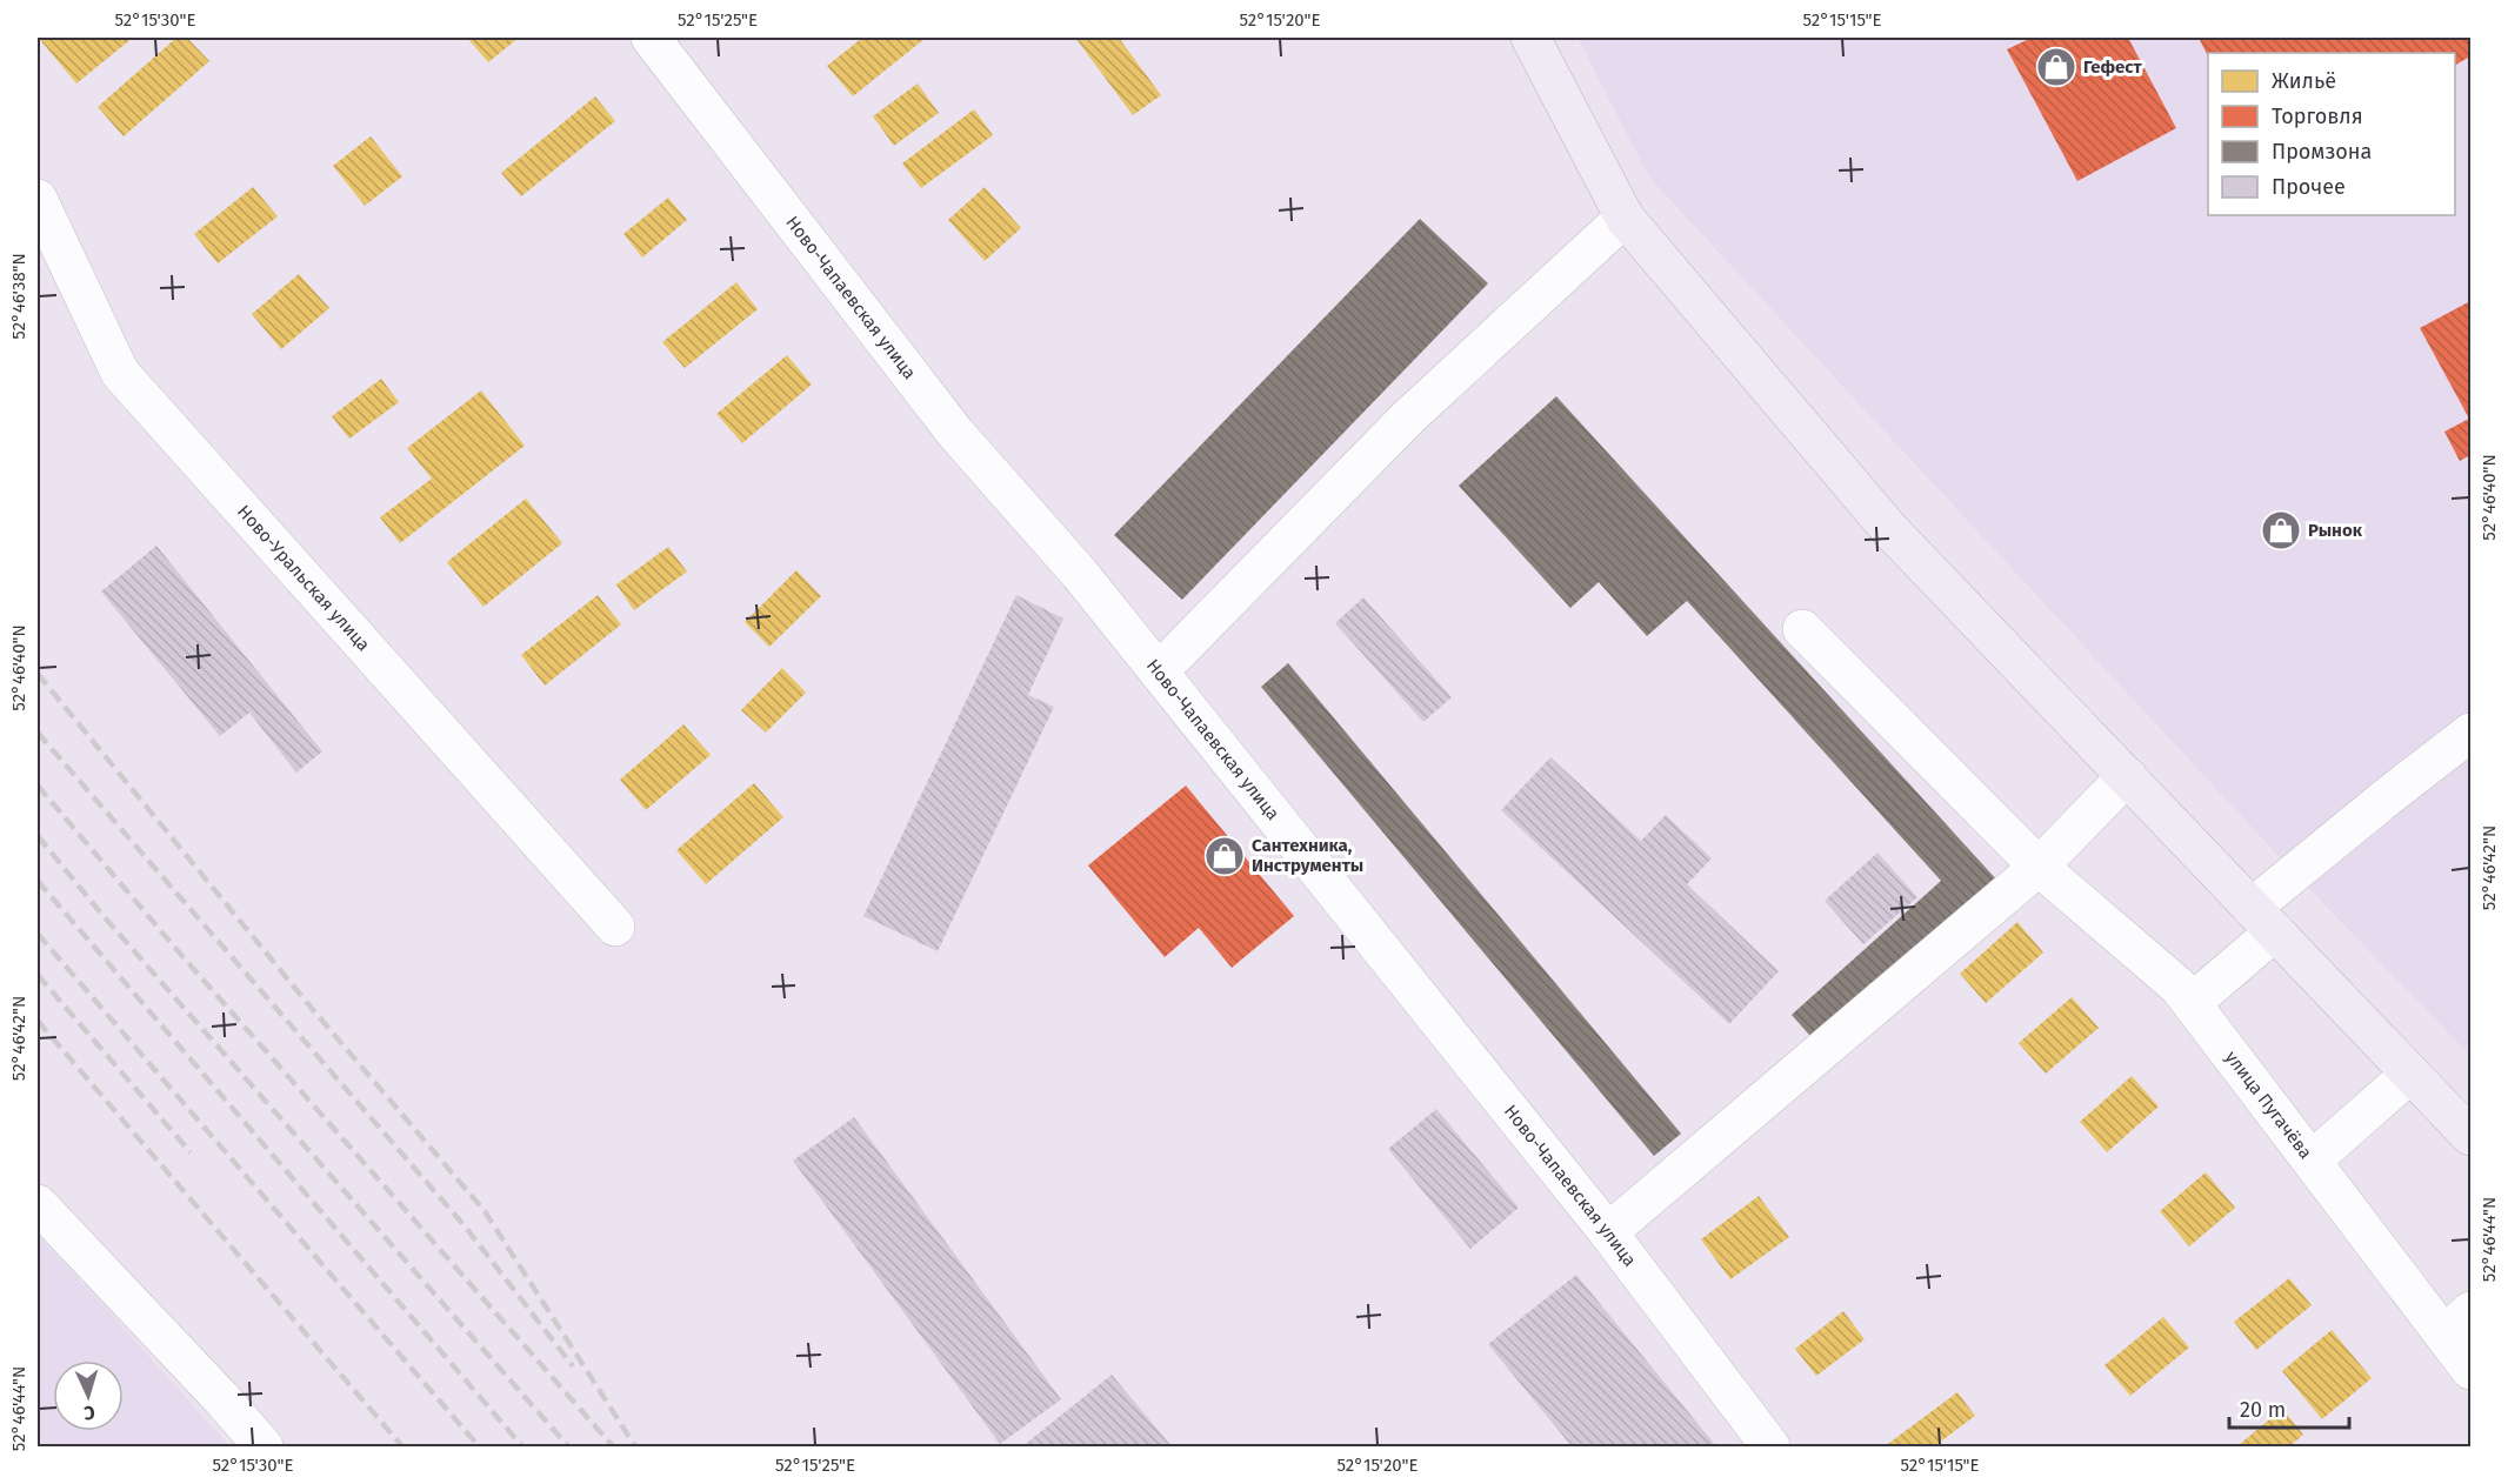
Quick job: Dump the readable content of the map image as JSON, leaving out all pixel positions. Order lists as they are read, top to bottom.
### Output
{
  "streets": {
    "street": ["Ново-Чапаевская улица", "Ново-Уральская улица", "улица Пугачёва"]
  },
  "places": {
    "shop": ["Гефест", "Рынок", "Сантехника, Инструменты"]
  },
  "legend": [
    "Жильё",
    "Торговля",
    "Промзона",
    "Прочее"
  ],
  "scale_bar": "20 m",
  "north": "bottom",
  "coordinates": [
    "52°15'30\"E",
    "52°15'25\"E",
    "52°15'20\"E",
    "52°15'15\"E",
    "52°46'38\"N",
    "52°46'40\"N",
    "52°46'42\"N",
    "52°46'44\"N"
  ]
}
